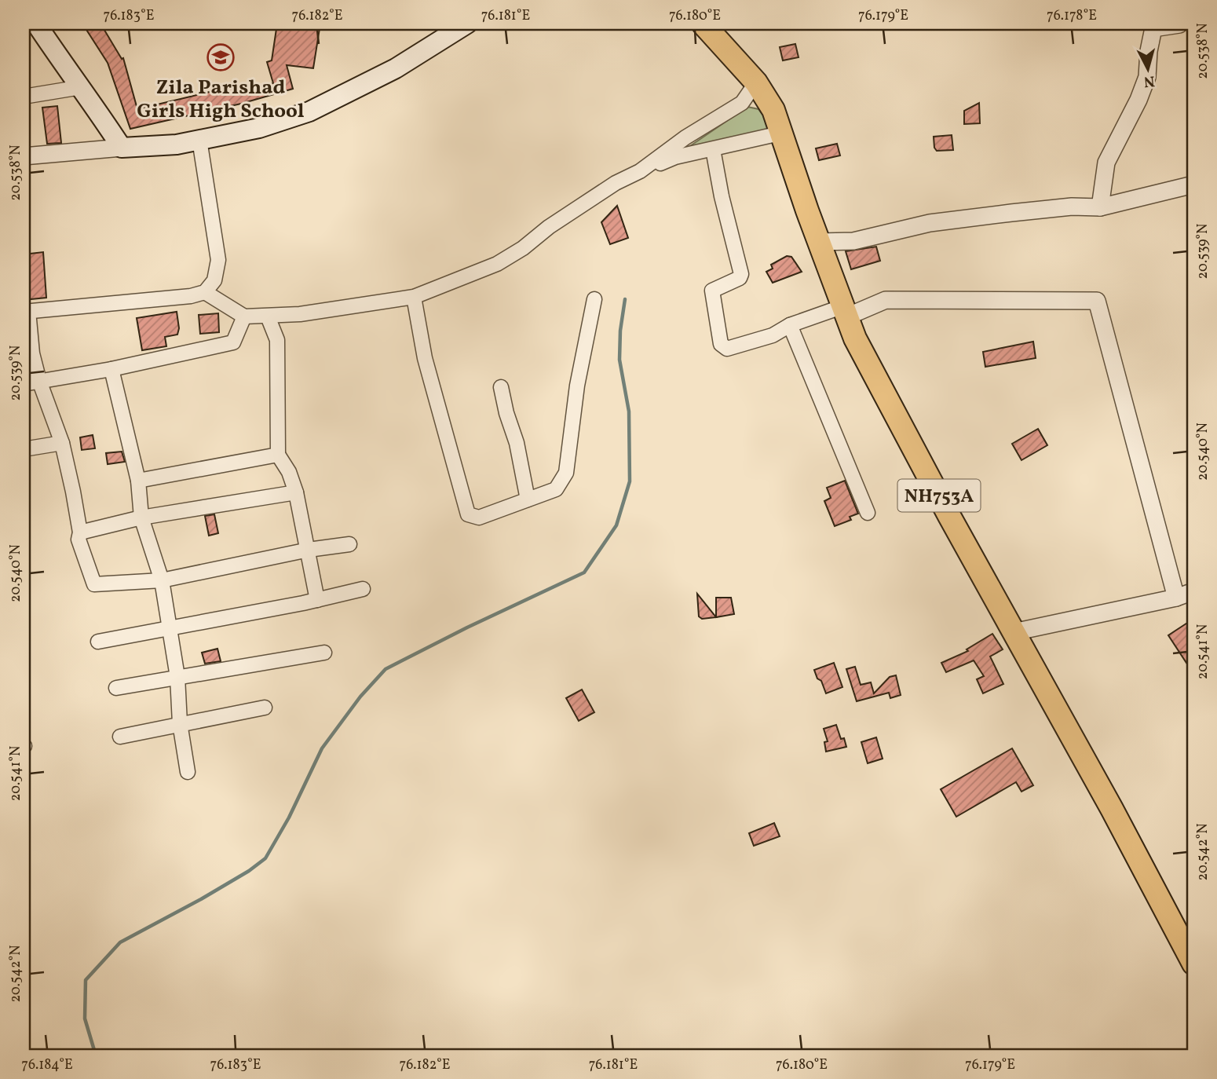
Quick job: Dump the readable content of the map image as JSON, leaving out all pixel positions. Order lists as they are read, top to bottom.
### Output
{
  "streets": {
    "highway": ["NH753A"]
  },
  "places": {
    "school or university": ["Zila Parishad Girls High School"]
  },
  "north": "bottom",
  "coordinates": [
    "76.183°E",
    "76.182°E",
    "76.181°E",
    "76.180°E",
    "76.179°E",
    "76.178°E",
    "20.538°N",
    "20.539°N",
    "20.540°N",
    "20.541°N",
    "20.542°N",
    "76.184°E"
  ]
}
